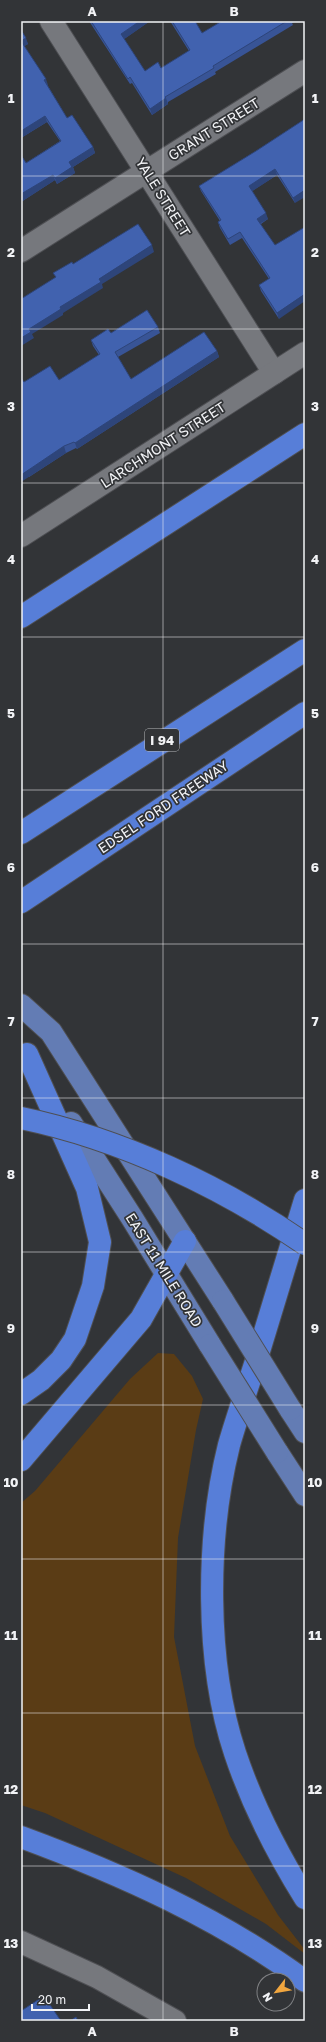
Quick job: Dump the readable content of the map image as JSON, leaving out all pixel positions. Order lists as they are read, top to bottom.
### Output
{
  "streets": {
    "highway": ["I 94", "EDSEL FORD FREEWAY"],
    "main road": ["EAST 11 MILE ROAD"],
    "street": ["GRANT STREET", "YALE STREET", "LARCHMONT STREET"]
  },
  "crossings": [
    ["GRANT STREET", "YALE STREET"],
    ["YALE STREET", "LARCHMONT STREET"]
  ],
  "scale_bar": "20 m",
  "north": "bottom left",
  "grid": {
    "columns": ["A", "B"],
    "rows": [
      "1",
      "2",
      "3",
      "4",
      "5",
      "6",
      "7",
      "8",
      "9",
      "10",
      "11",
      "12",
      "13"
    ]
  }
}
